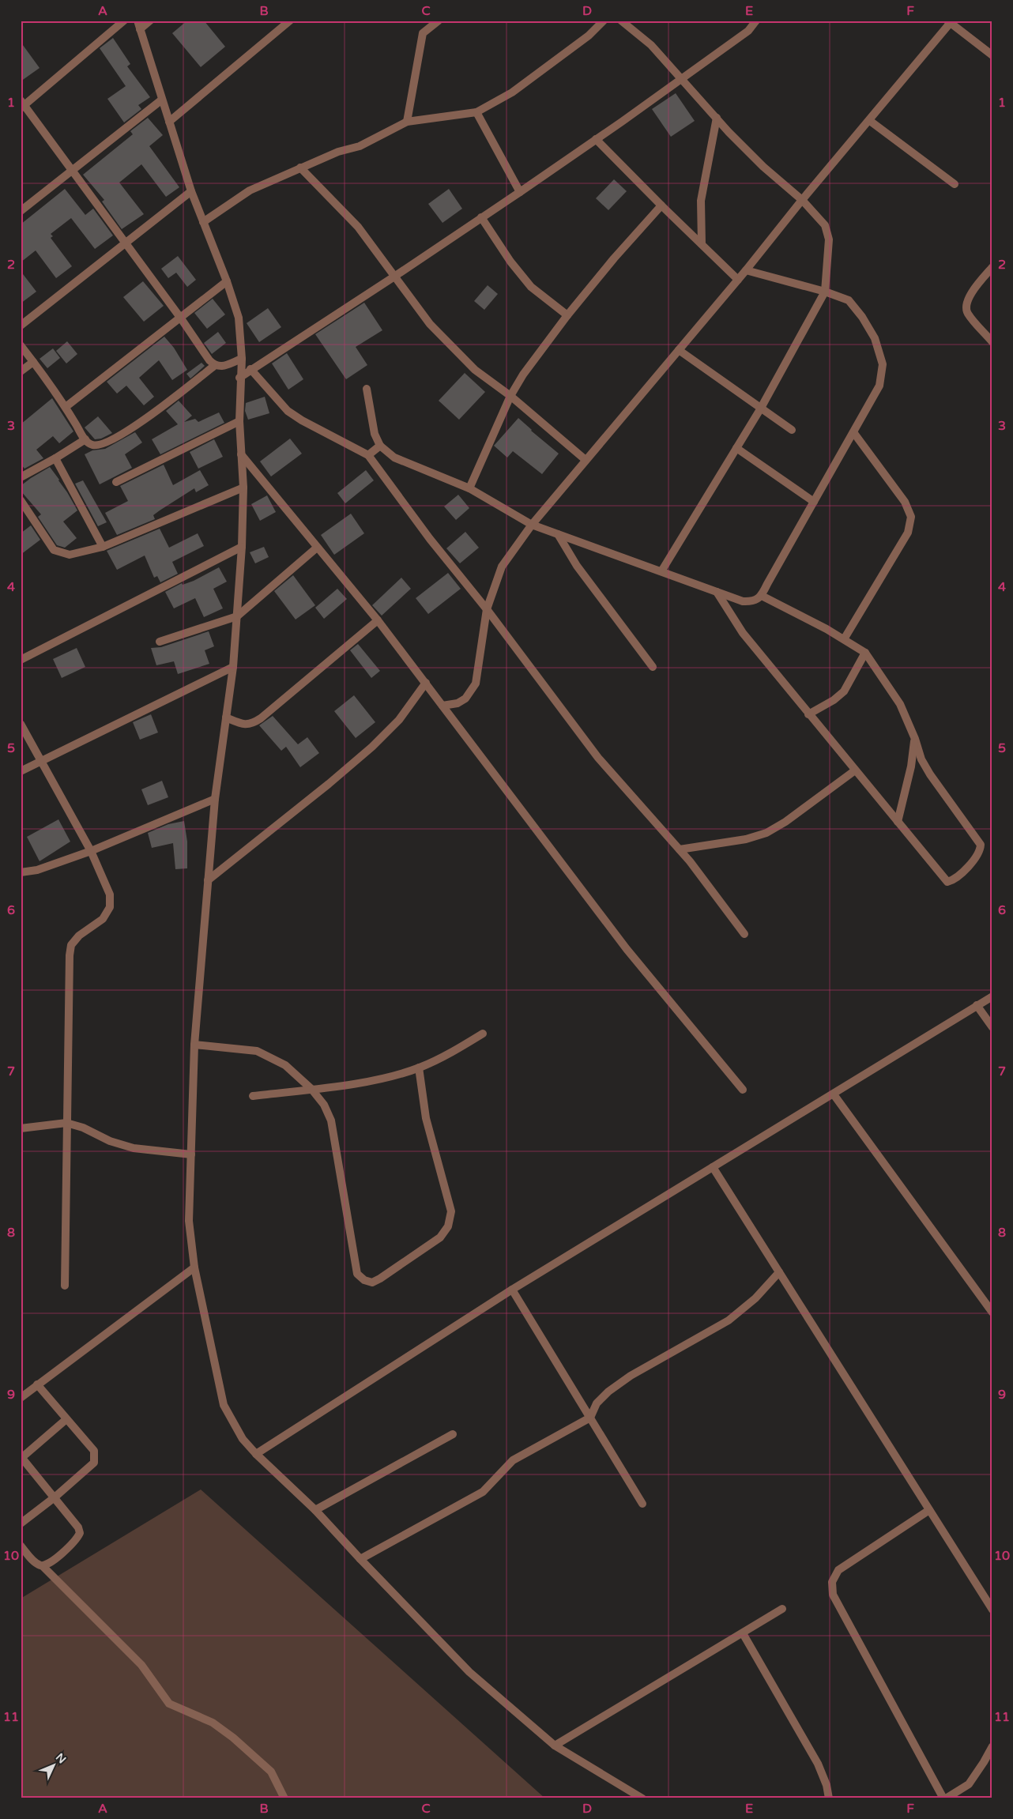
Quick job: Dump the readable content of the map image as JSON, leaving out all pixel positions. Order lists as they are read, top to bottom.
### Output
{
  "north": "top right",
  "grid": {
    "columns": [
      "A",
      "B",
      "C",
      "D",
      "E",
      "F"
    ],
    "rows": [
      "1",
      "2",
      "3",
      "4",
      "5",
      "6",
      "7",
      "8",
      "9",
      "10",
      "11"
    ]
  }
}
